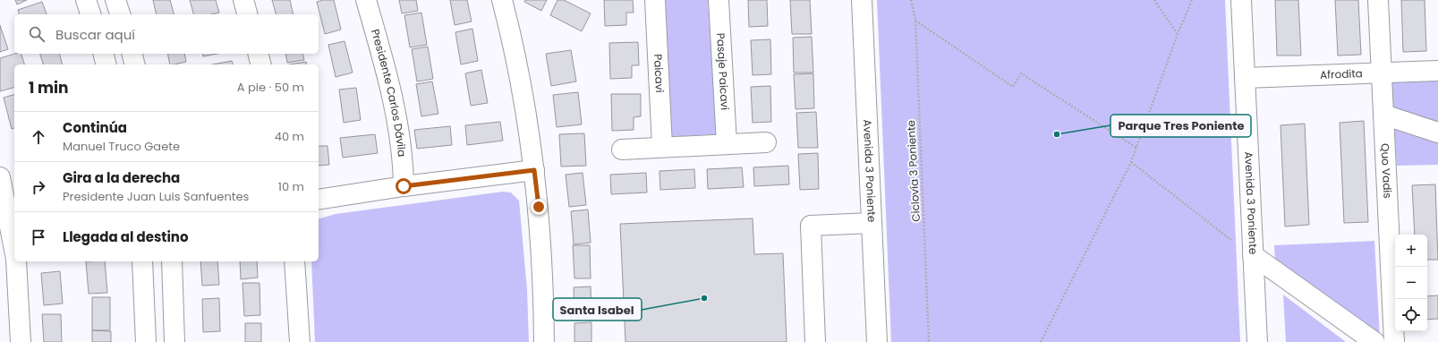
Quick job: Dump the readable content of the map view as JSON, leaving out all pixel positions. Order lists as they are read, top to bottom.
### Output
{
  "streets": {
    "street": [
      "Pasaje Paicavi",
      "Paicavi",
      "Afrodita",
      "Presidente Carlos Dávila",
      "Avenida 3 Poniente",
      "Quo Vadis"
    ],
    "path": ["Ciclovía 3 Poniente"]
  },
  "crossings": [
    ["Afrodita", "Avenida 3 Poniente"],
    ["Afrodita", "Quo Vadis"]
  ],
  "places": ["Parque Tres Poniente", "Santa Isabel"],
  "page": {
    "search": "Buscar aquí",
    "heading": ["1 min", "A pie · 50 m"],
    "list": [
      ["Continúa", "Manuel Truco Gaete", "40 m"],
      ["Gira a la derecha", "Presidente Juan Luis Sanfuentes", "10 m"],
      "Llegada al destino"
    ],
    "map_buttons": ["+", "−"]
  }
}
